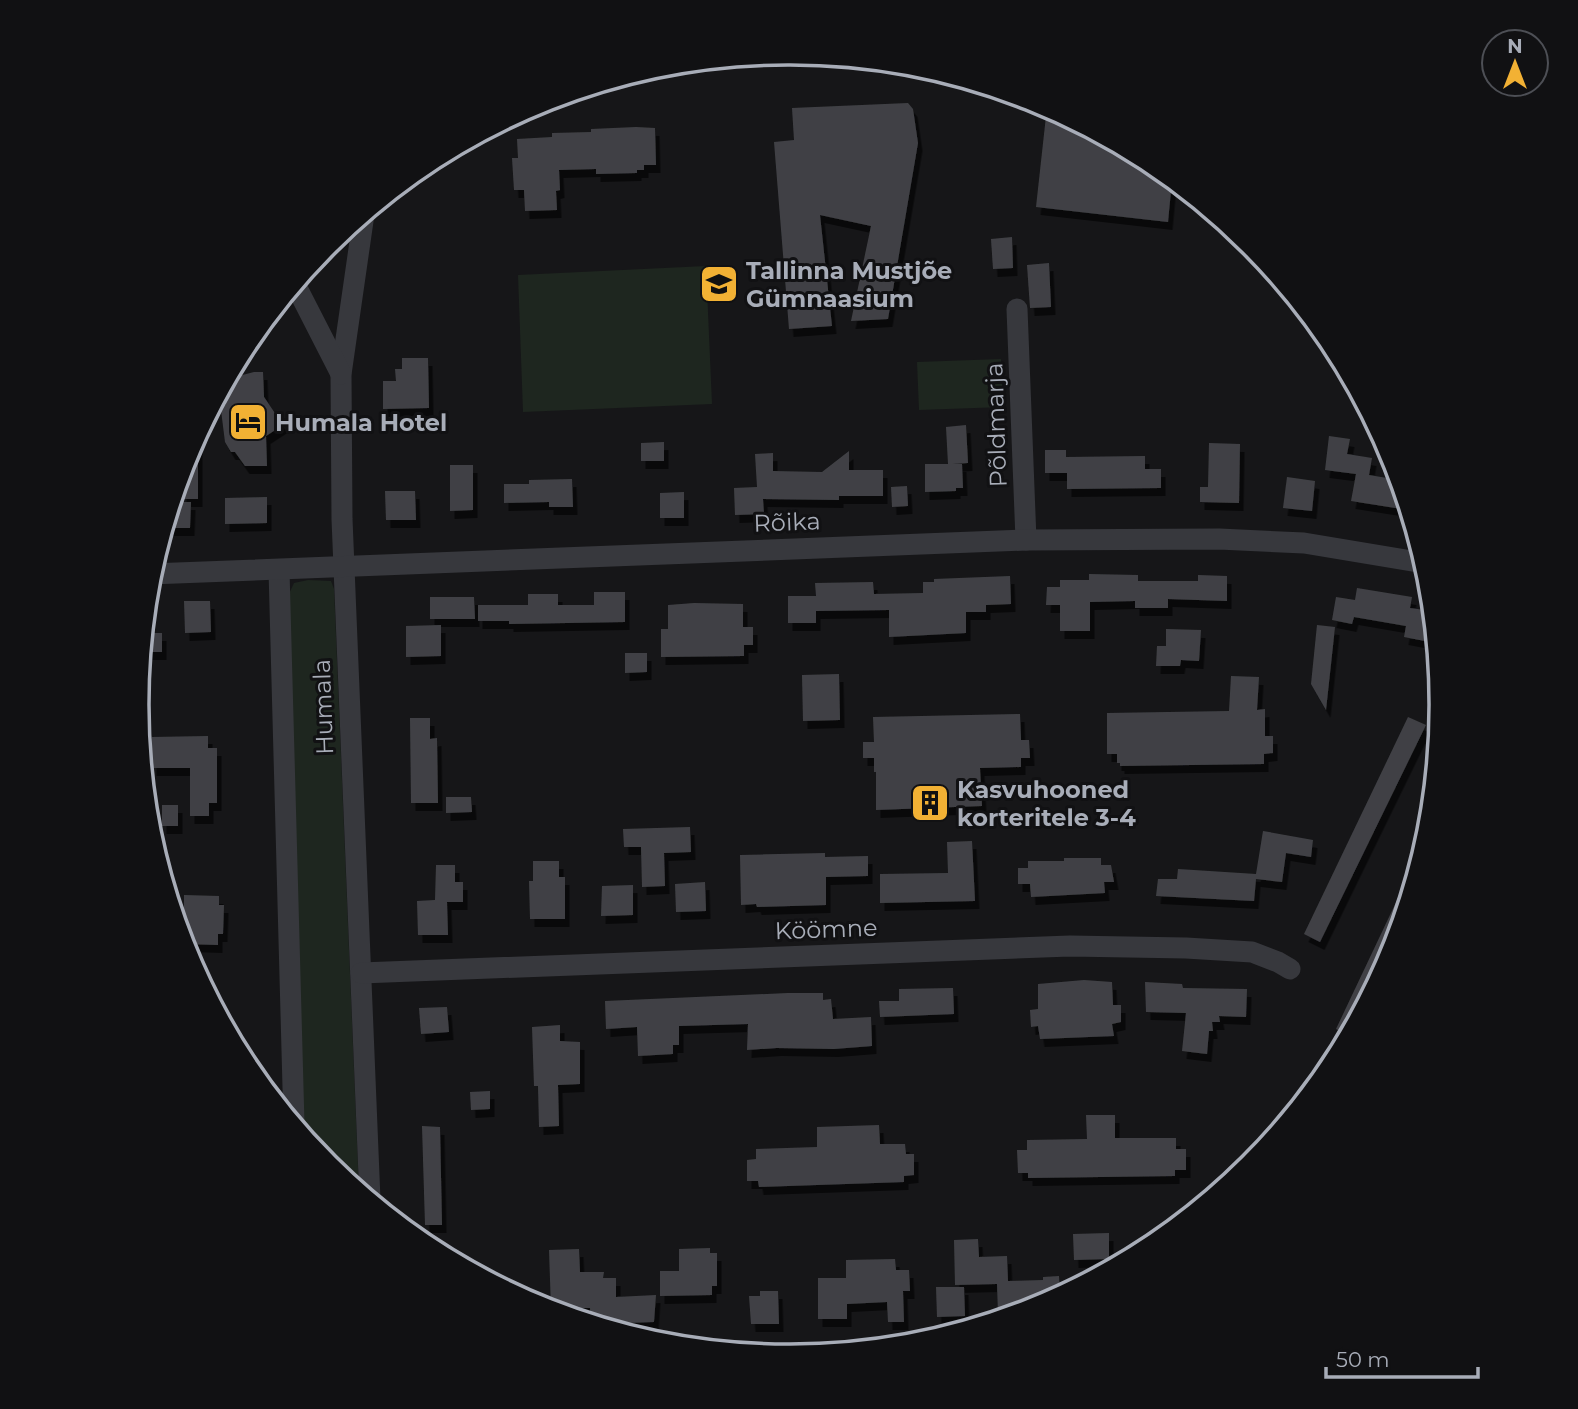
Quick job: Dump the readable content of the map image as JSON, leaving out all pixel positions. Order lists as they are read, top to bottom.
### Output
{
  "streets": {
    "street": [
      "Põldmarja",
      "Rõika",
      "Humala",
      "Köömne"
    ]
  },
  "crossings": [
    ["Põldmarja", "Rõika"],
    ["Rõika", "Humala"],
    ["Humala", "Köömne"]
  ],
  "places": {
    "school or university": ["Tallinna Mustjõe Gümnaasium"],
    "hotel": ["Humala Hotel"],
    "building": ["Kasvuhooned korteritele 3-4"]
  },
  "scale_bar": "50 m",
  "north": "top"
}
